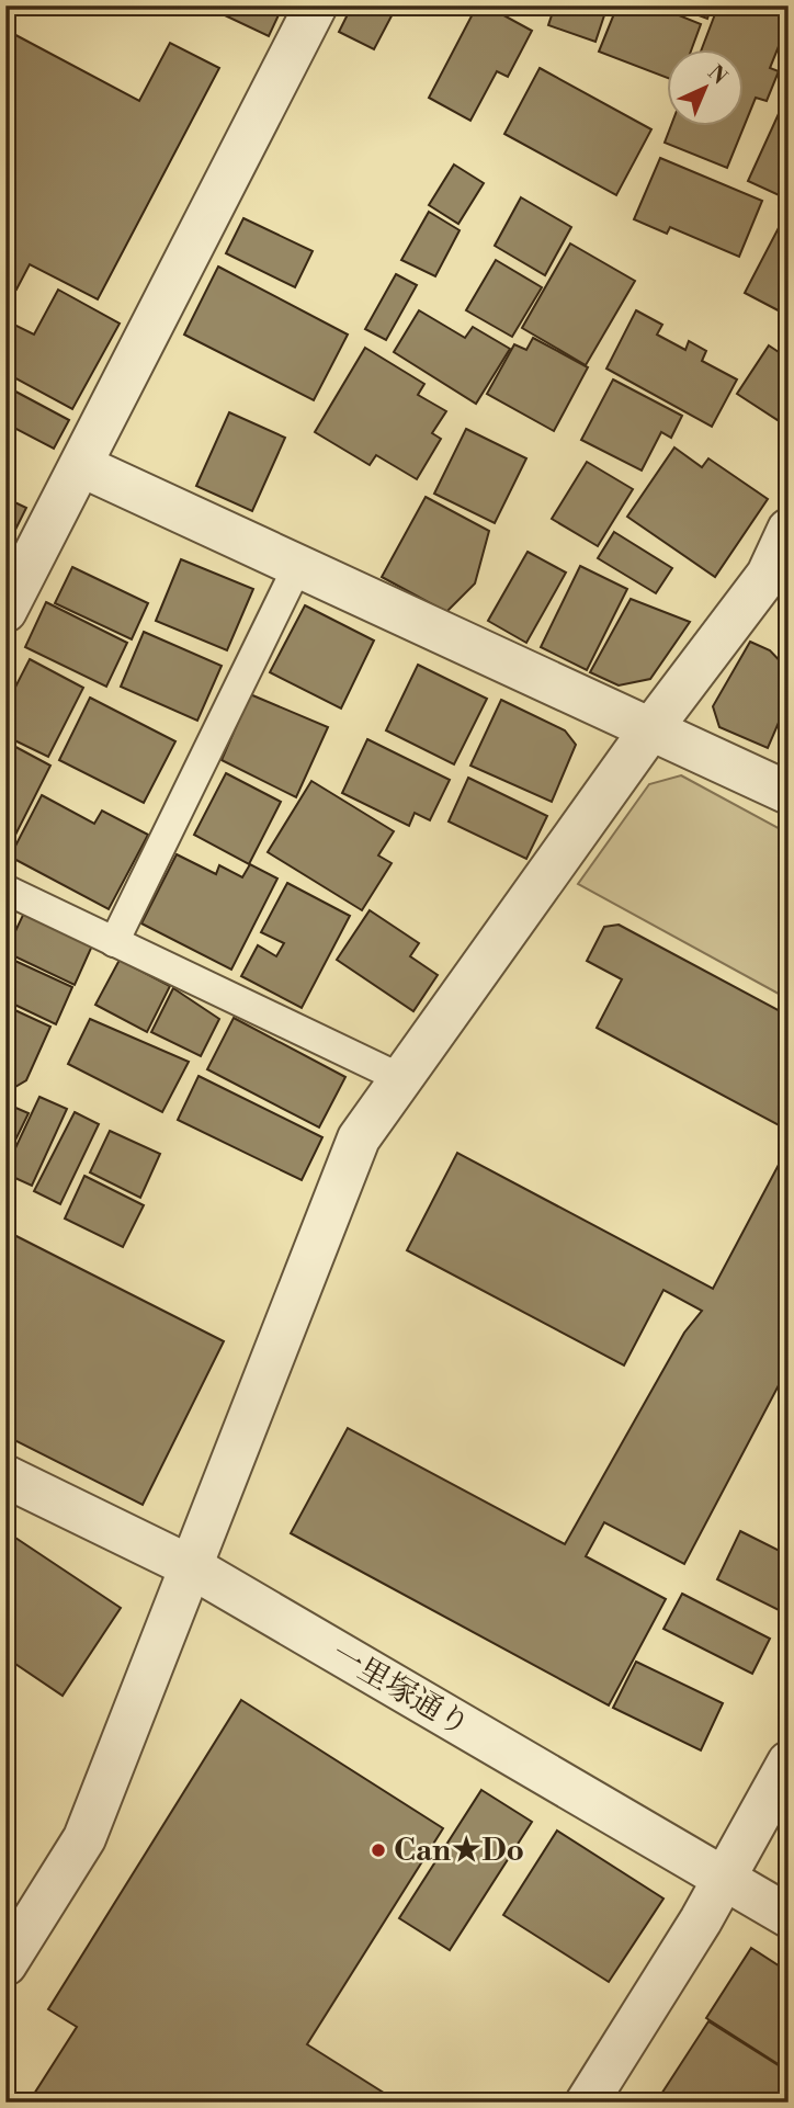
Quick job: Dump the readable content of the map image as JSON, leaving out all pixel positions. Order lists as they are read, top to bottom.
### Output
{
  "streets": {
    "street": ["一里塚通り"]
  },
  "places": ["Can★Do"],
  "north": "top right"
}
